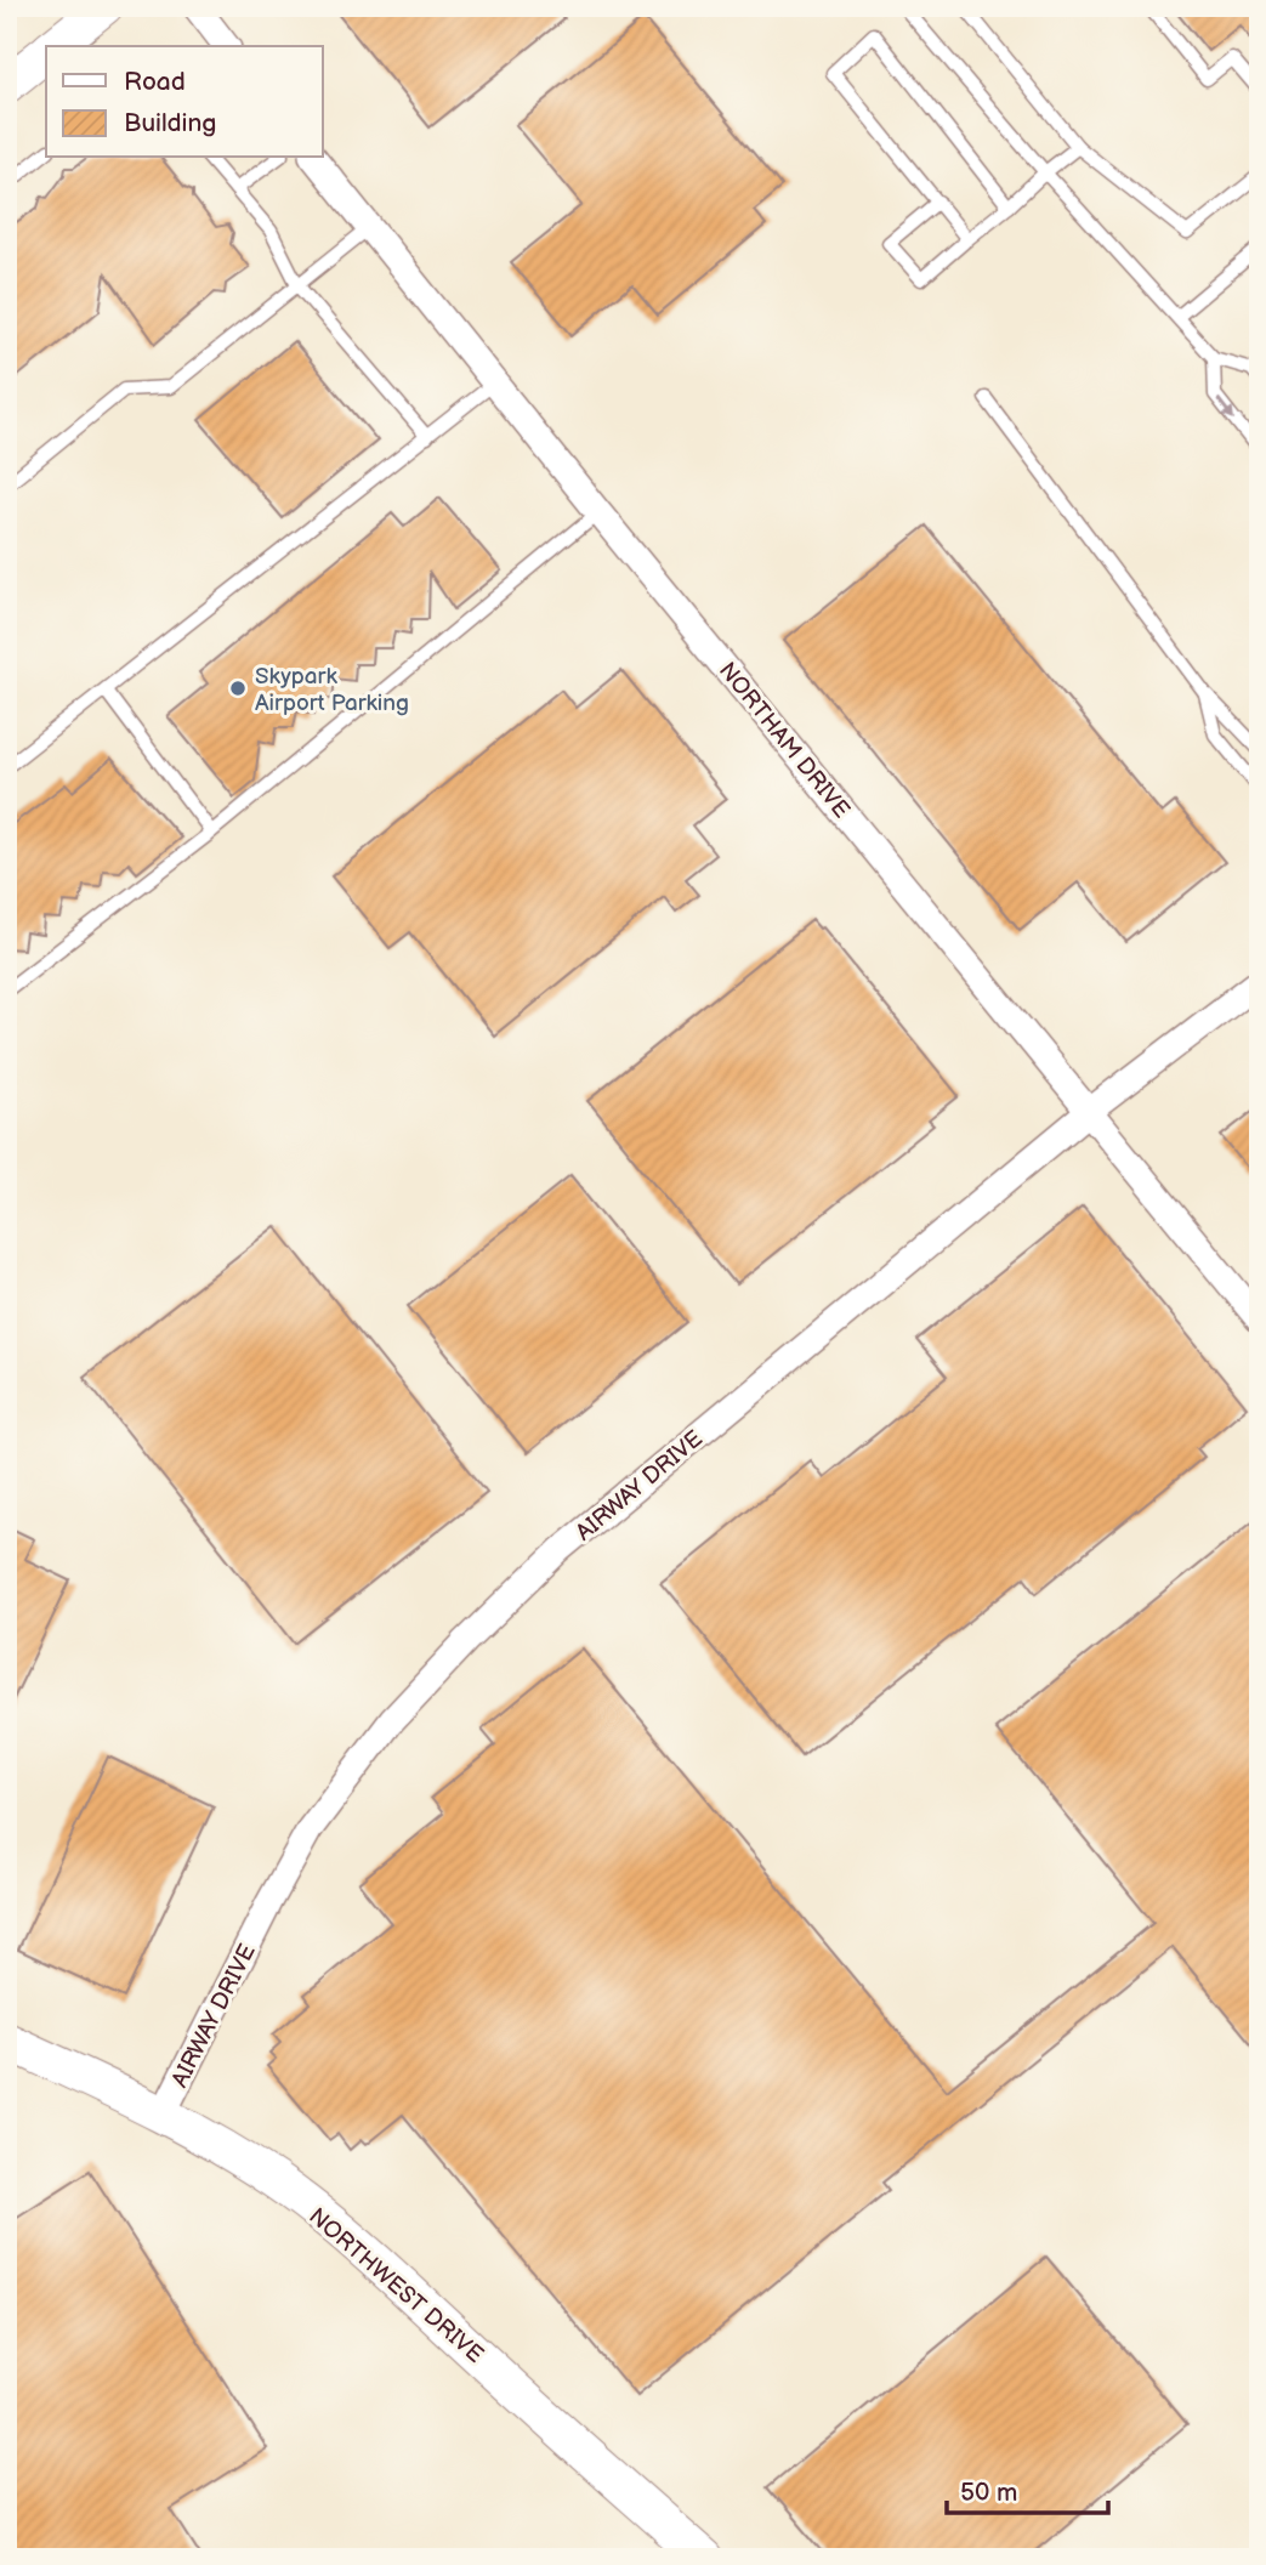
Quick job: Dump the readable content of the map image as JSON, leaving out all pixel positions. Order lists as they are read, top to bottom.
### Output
{
  "streets": {
    "street": ["NORTHAM DRIVE", "AIRWAY DRIVE", "NORTHWEST DRIVE"]
  },
  "crossings": [
    ["NORTHAM DRIVE", "AIRWAY DRIVE"],
    ["AIRWAY DRIVE", "NORTHWEST DRIVE"]
  ],
  "places": ["Skypark Airport Parking"],
  "legend": ["Road", "Building"],
  "scale_bar": "50 m"
}
